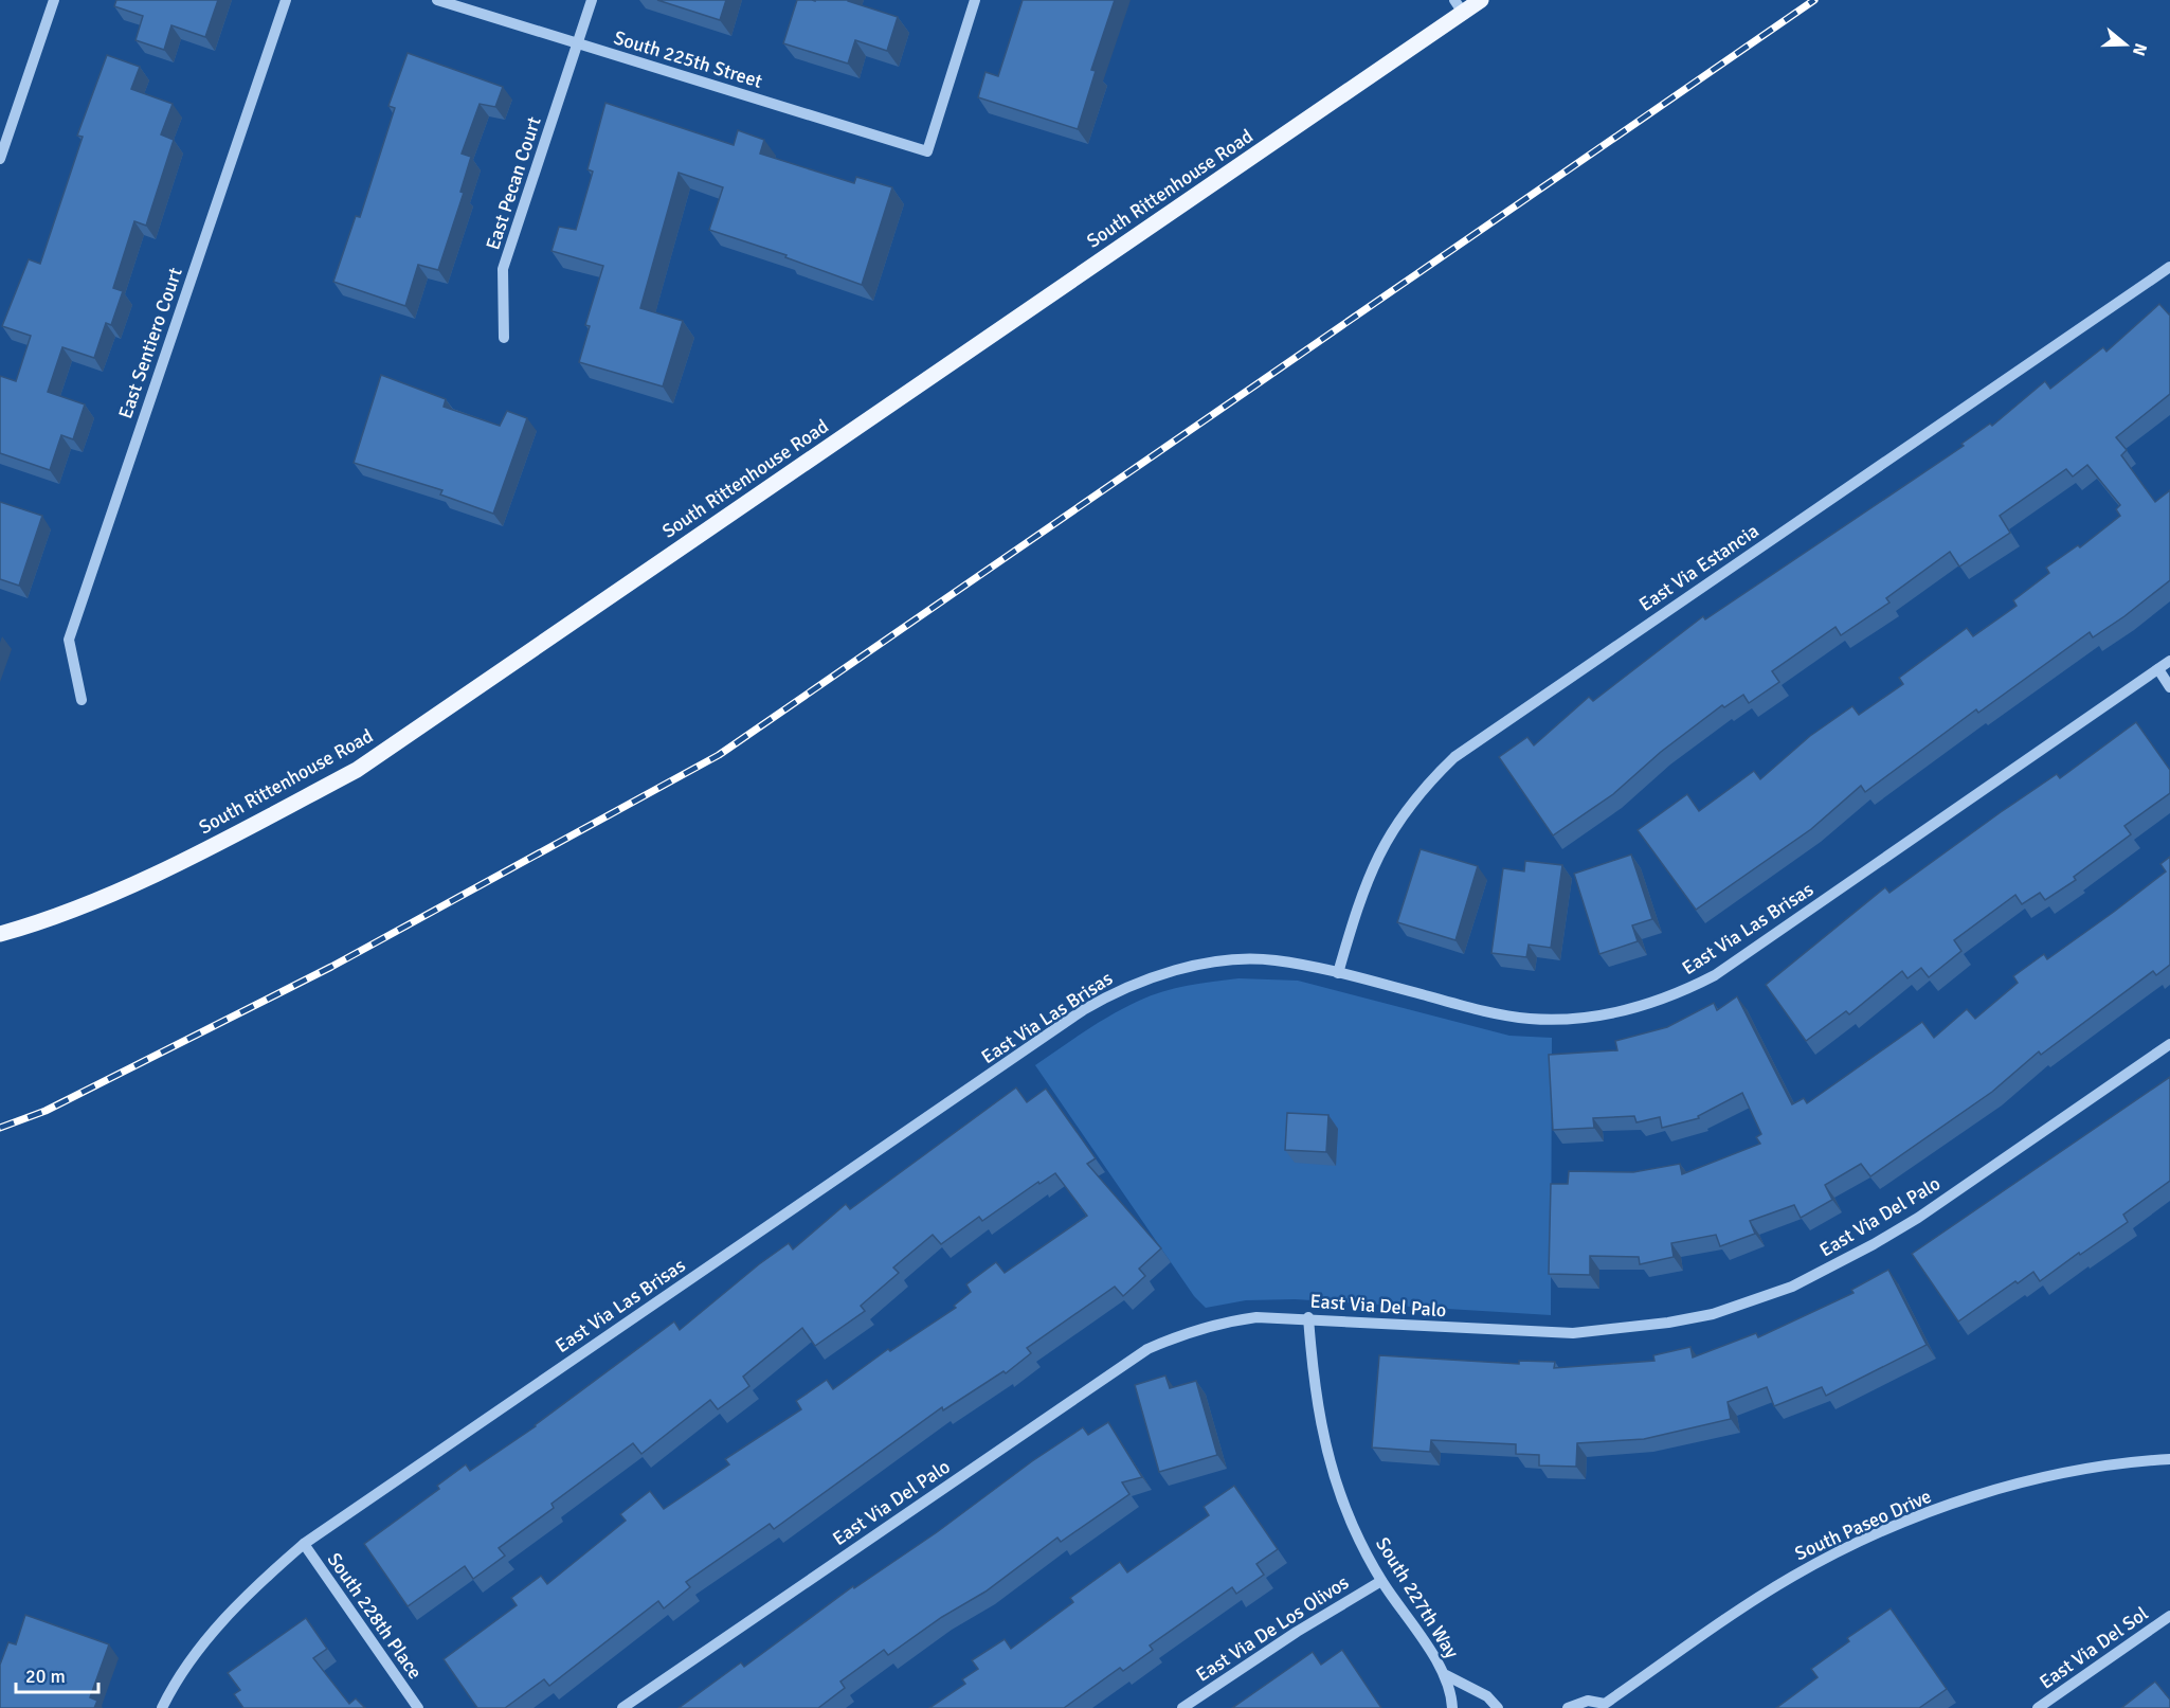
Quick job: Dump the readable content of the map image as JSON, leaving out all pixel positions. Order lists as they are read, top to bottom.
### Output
{
  "streets": {
    "main road": ["South Rittenhouse Road"],
    "street": [
      "South 225th Street",
      "East Pecan Court",
      "East Sentiero Court",
      "East Via Estancia",
      "East Via Las Brisas",
      "East Via Del Palo",
      "South Paseo Drive",
      "South 227th Way",
      "South 228th Place",
      "East Via De Los Olivos",
      "East Via Del Sol"
    ]
  },
  "crossings": [
    ["South 225th Street", "East Pecan Court"],
    ["East Via Estancia", "East Via Las Brisas"],
    ["East Via Las Brisas", "South 228th Place"],
    ["East Via Del Palo", "South 227th Way"],
    ["South 227th Way", "East Via De Los Olivos"]
  ],
  "scale_bar": "20 m",
  "north": "right"
}
